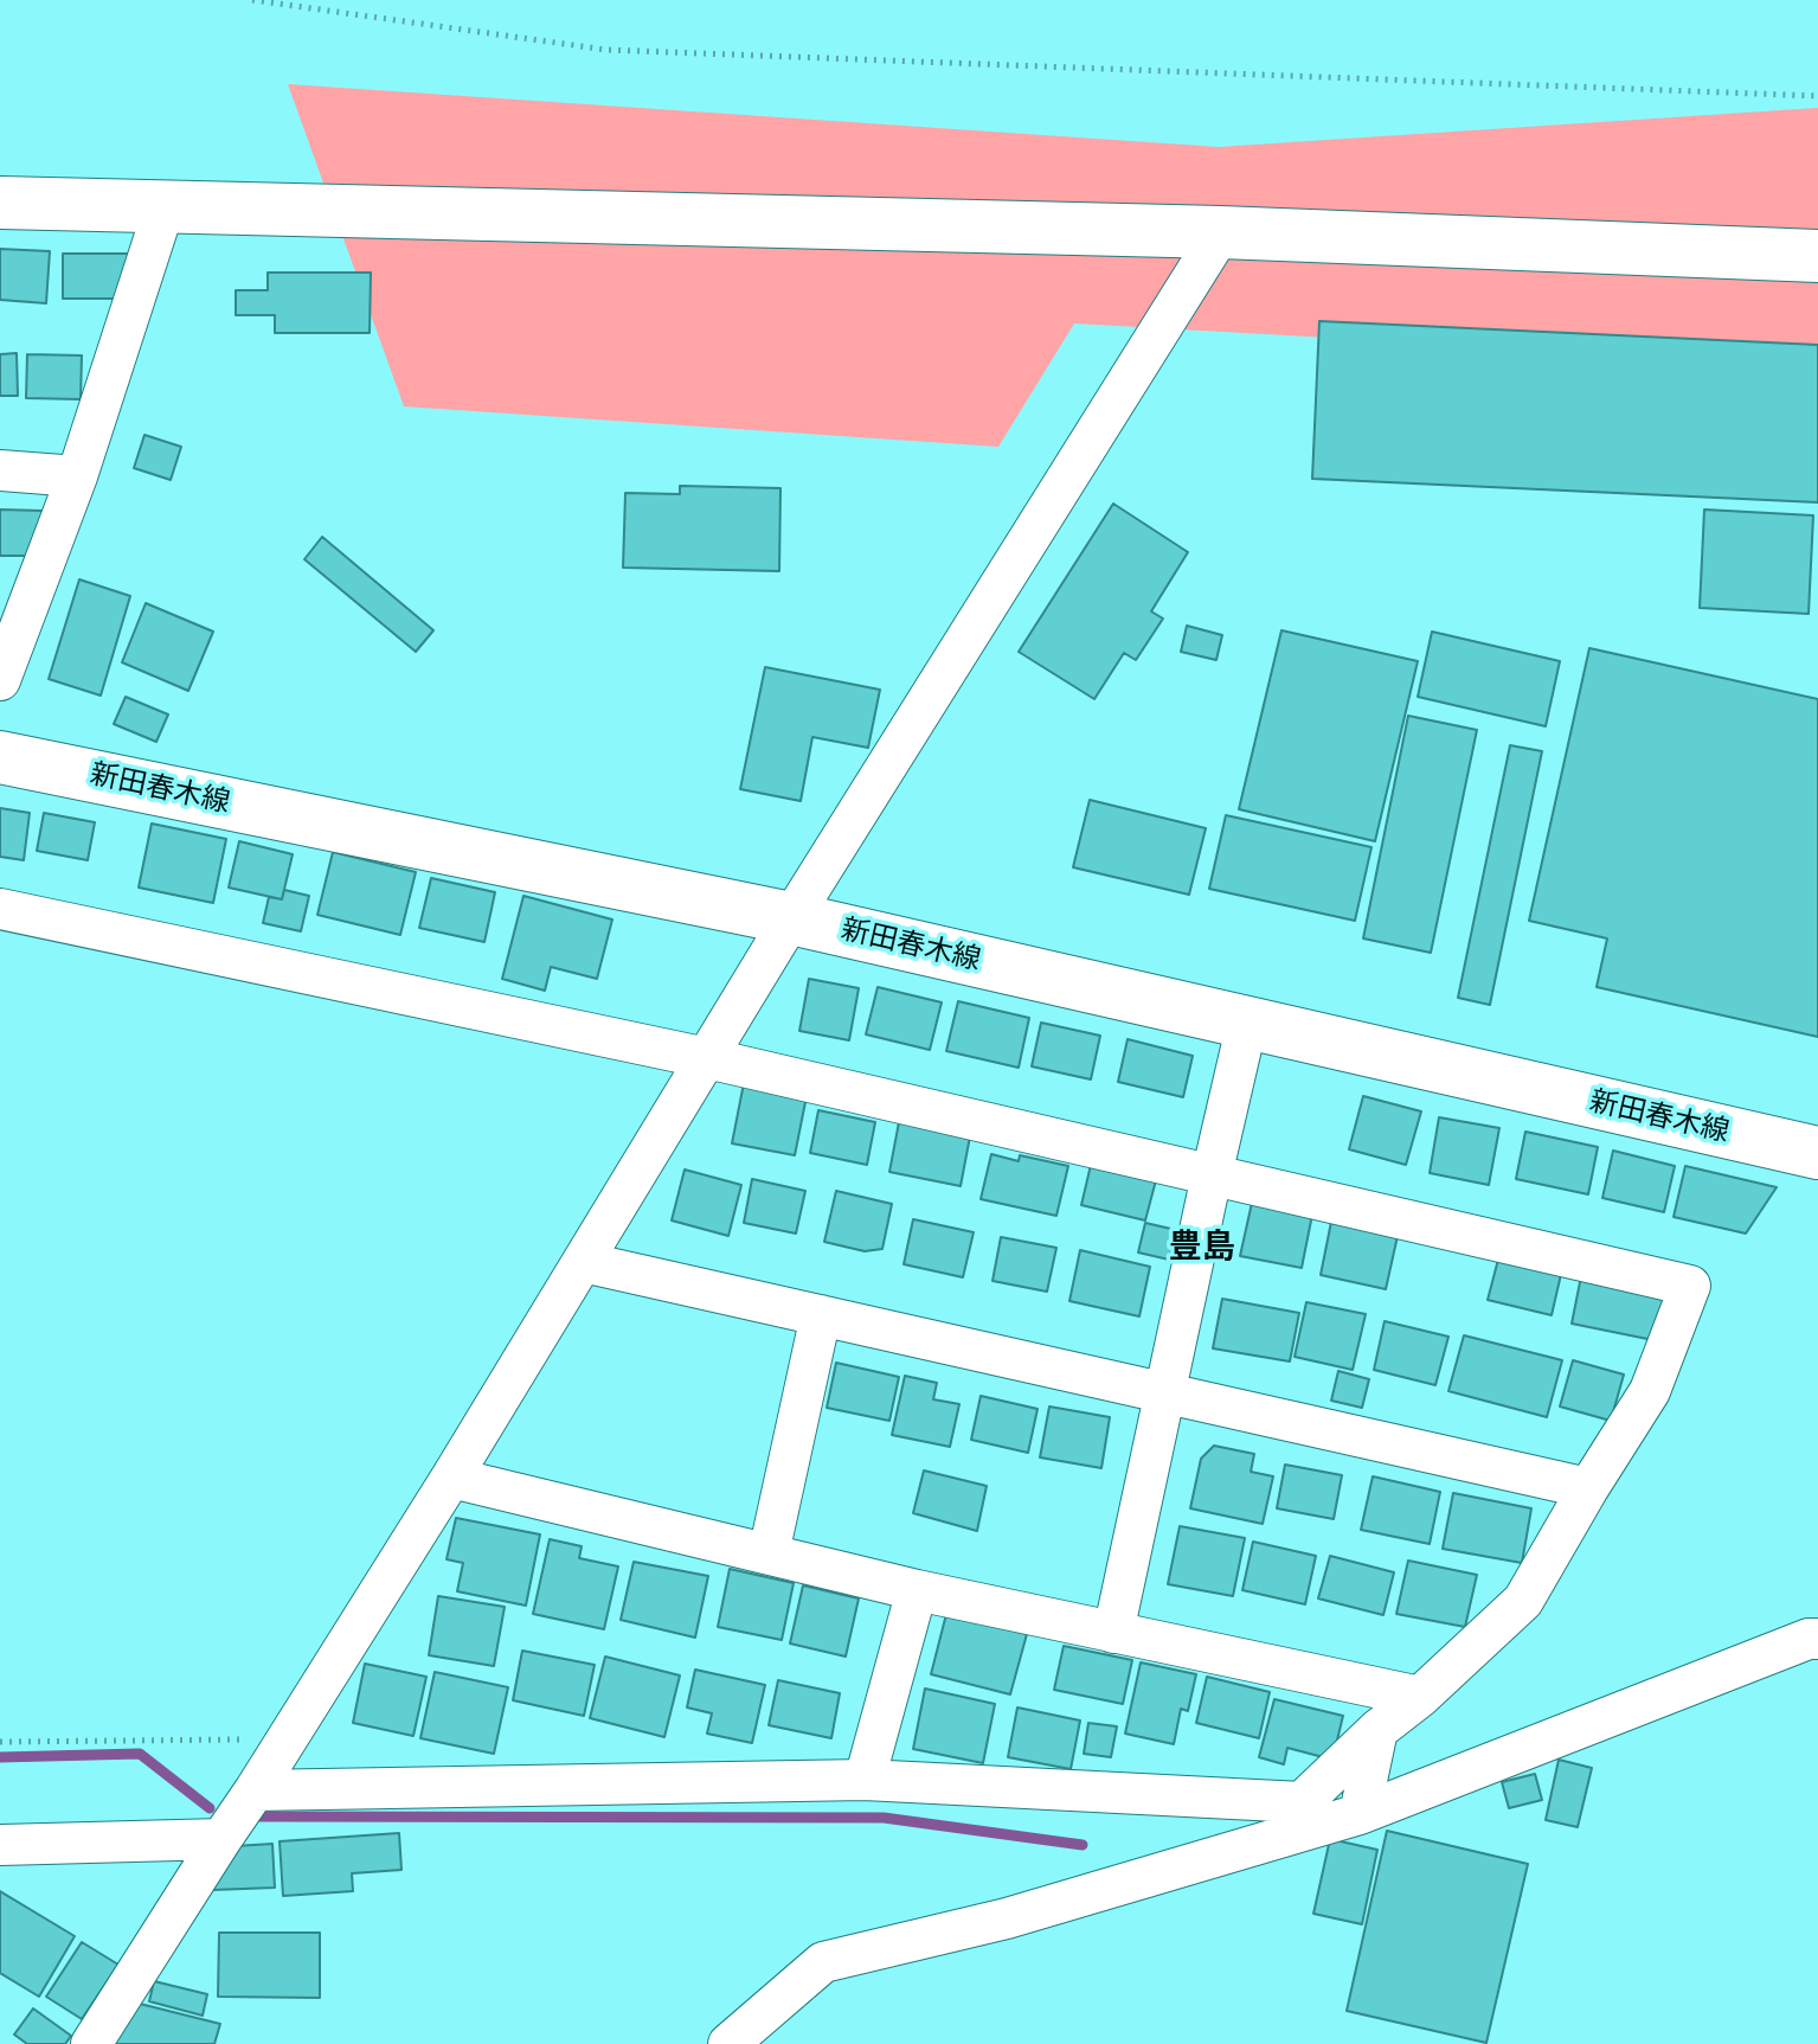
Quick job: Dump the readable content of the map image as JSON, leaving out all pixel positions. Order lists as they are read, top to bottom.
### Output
{
  "streets": {
    "main road": ["新田春木線"]
  },
  "districts": ["豊島"]
}
